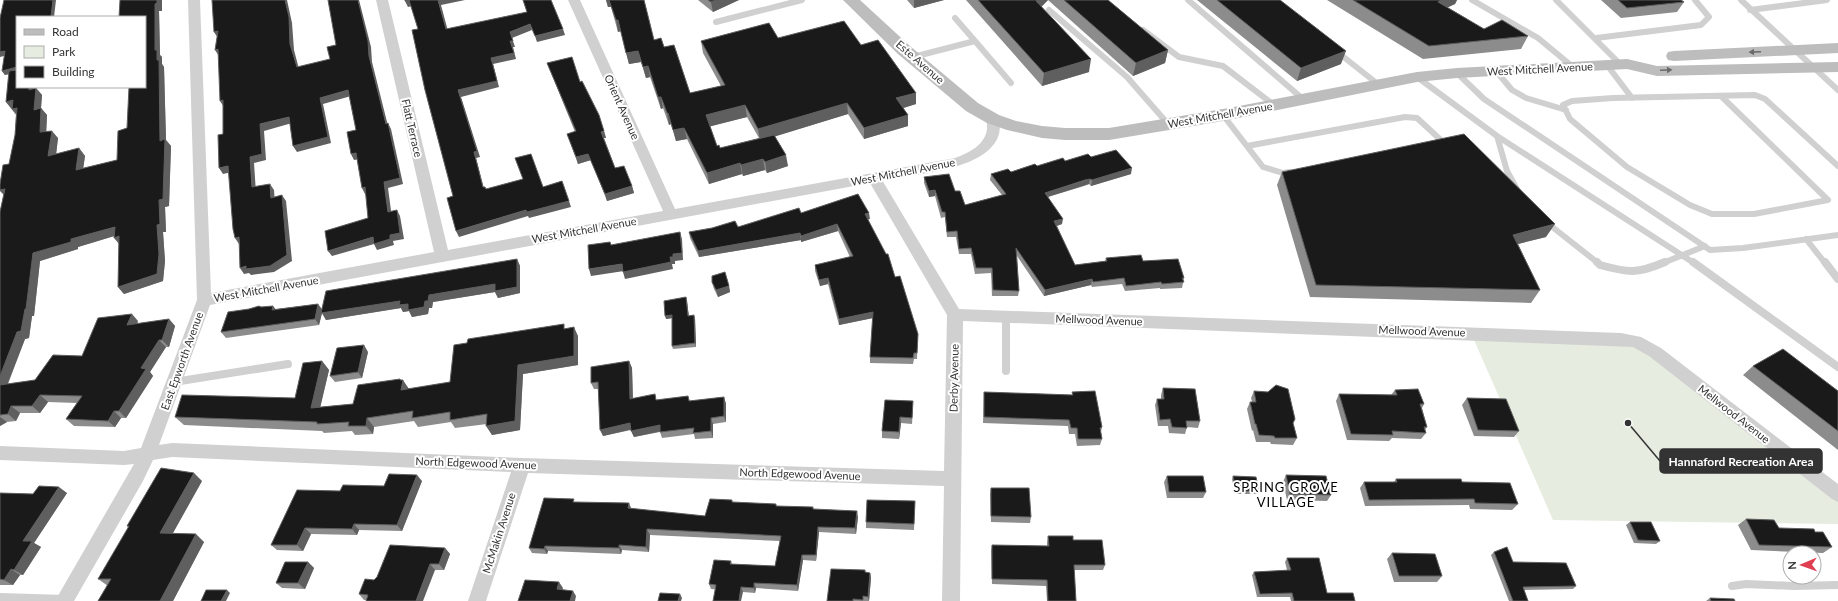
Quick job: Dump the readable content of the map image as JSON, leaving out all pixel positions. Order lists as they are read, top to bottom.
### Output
{
  "streets": {
    "street": [
      "Este Avenue",
      "West Mitchell Avenue",
      "Orient Avenue",
      "Flatt Terrace",
      "Mellwood Avenue",
      "East Epworth Avenue",
      "Derby Avenue",
      "North Edgewood Avenue",
      "McMakin Avenue"
    ]
  },
  "crossings": [
    ["Este Avenue", "West Mitchell Avenue"],
    ["West Mitchell Avenue", "Orient Avenue"],
    ["West Mitchell Avenue", "Flatt Terrace"],
    ["West Mitchell Avenue", "East Epworth Avenue"],
    ["Mellwood Avenue", "Derby Avenue"],
    ["East Epworth Avenue", "North Edgewood Avenue"],
    ["Derby Avenue", "North Edgewood Avenue"],
    ["North Edgewood Avenue", "McMakin Avenue"]
  ],
  "districts": ["SPRING GROVE VILLAGE"],
  "places": ["Hannaford Recreation Area"],
  "legend": ["Road", "Park", "Building"],
  "north": "left"
}
